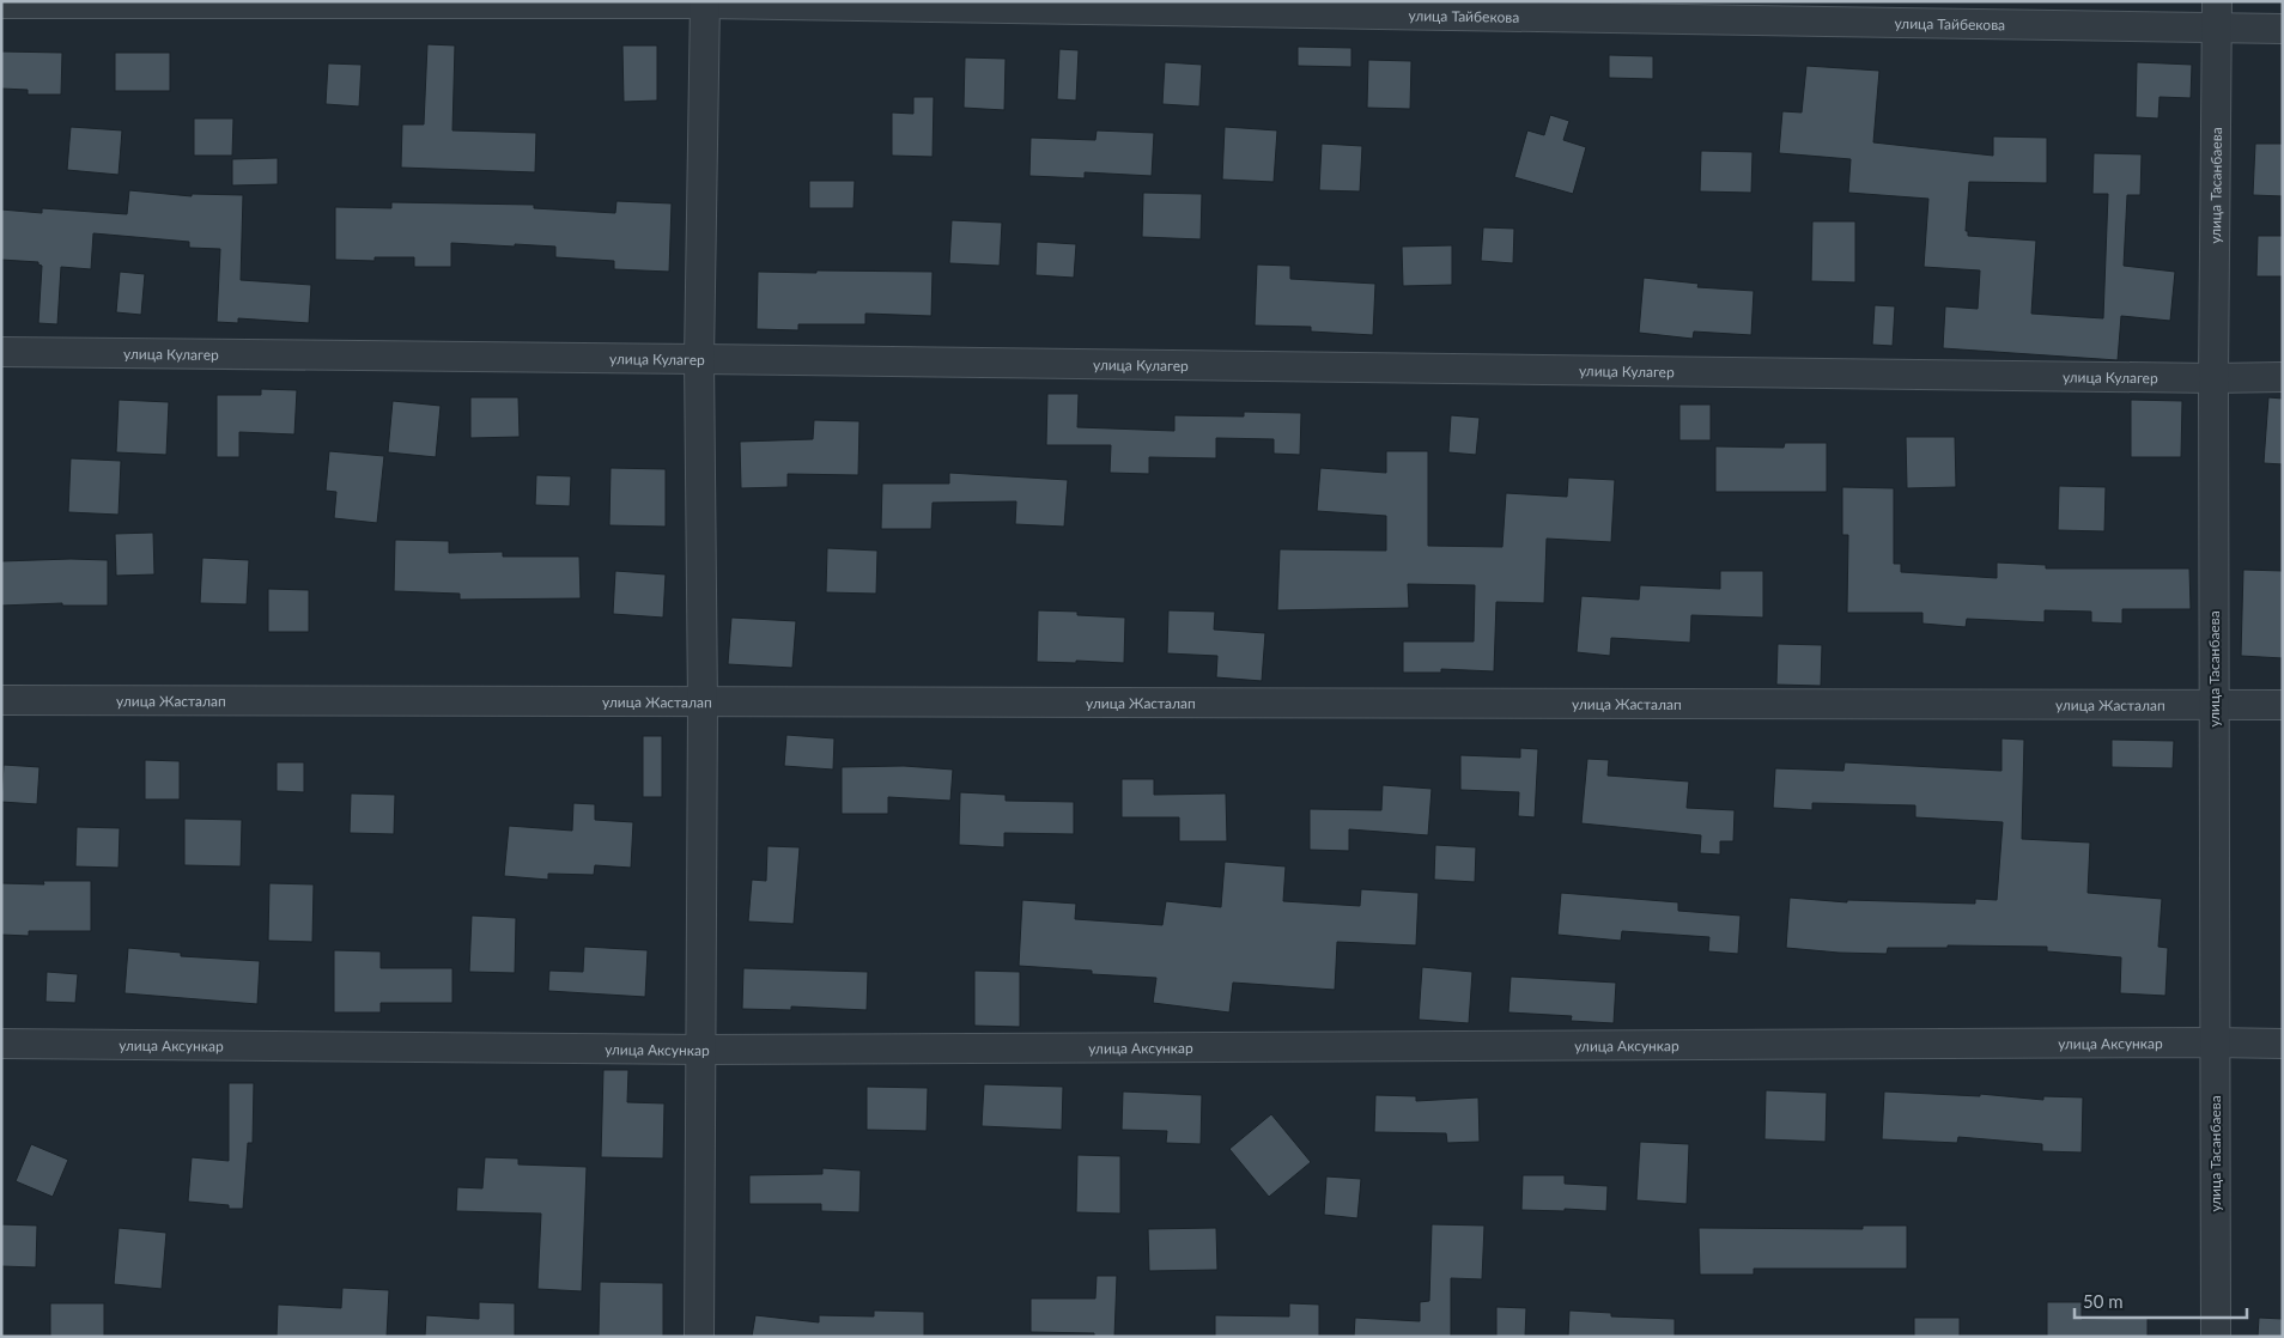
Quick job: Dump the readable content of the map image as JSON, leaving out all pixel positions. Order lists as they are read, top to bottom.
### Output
{
  "streets": {
    "street": [
      "улица Тайбекова",
      "улица Тасанбаева",
      "улица Кулагер",
      "улица Жасталап",
      "улица Аксункар"
    ]
  },
  "crossings": [
    ["улица Тайбекова", "улица Тасанбаева"],
    ["улица Тасанбаева", "улица Кулагер"],
    ["улица Тасанбаева", "улица Жасталап"],
    ["улица Тасанбаева", "улица Аксункар"]
  ],
  "scale_bar": "50 m"
}
